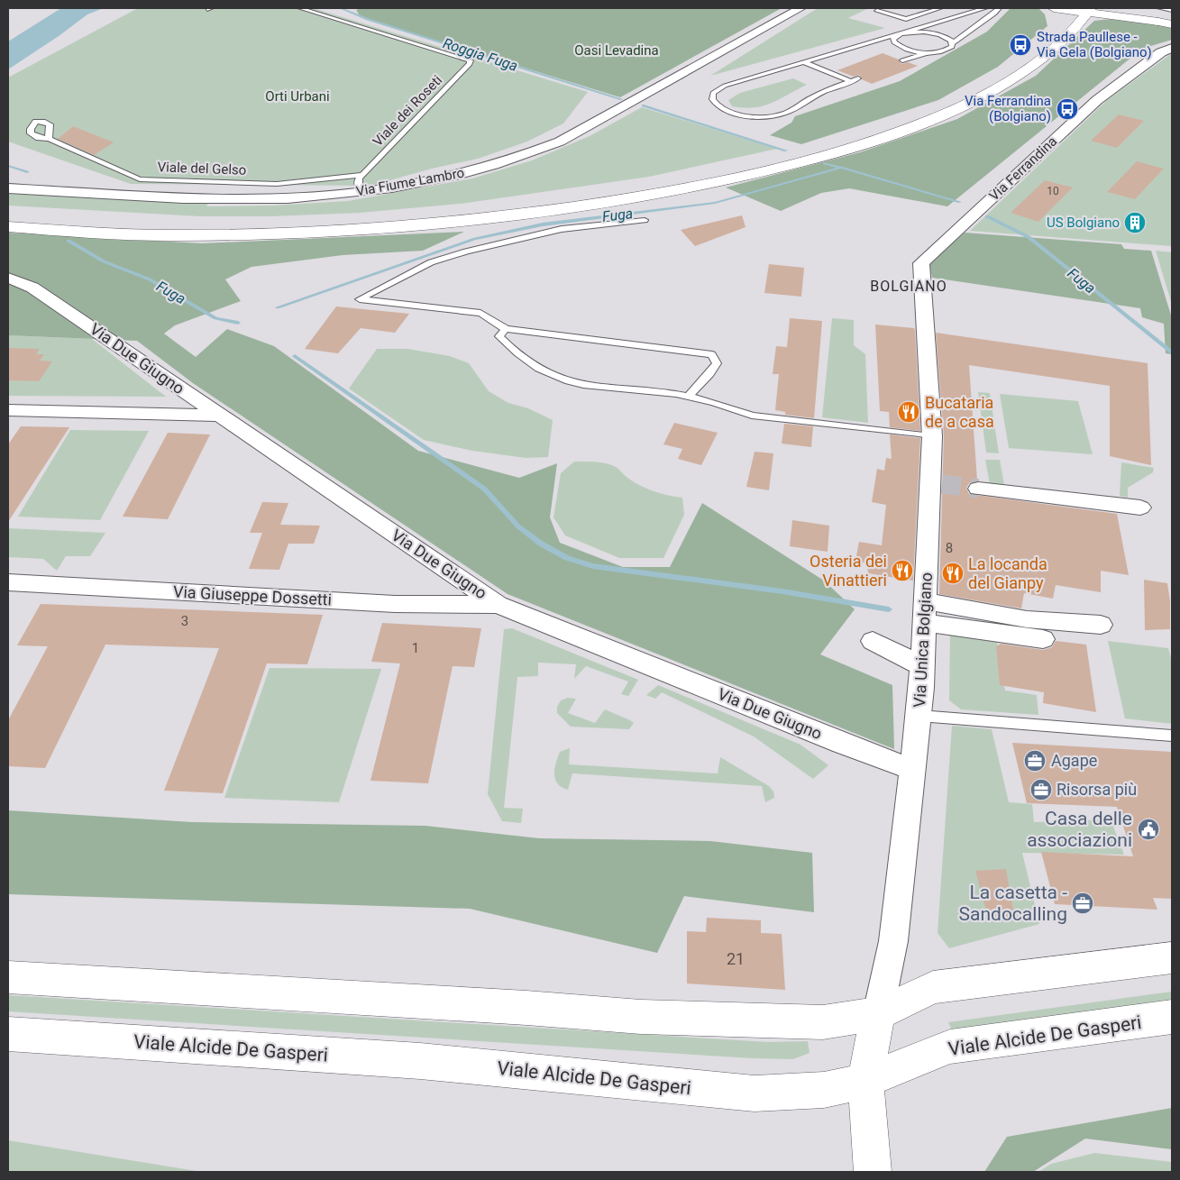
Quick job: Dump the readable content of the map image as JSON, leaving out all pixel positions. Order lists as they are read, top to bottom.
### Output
{
  "streets": {
    "main road": ["Viale Alcide De Gasperi"],
    "street": [
      "Via Ferrandina",
      "Via Fiume Lambro",
      "Via Due Giugno",
      "Via Giuseppe Dossetti",
      "Via Unica Bolgiano"
    ],
    "lane": ["Viale dei Roseti", "Viale del Gelso"]
  },
  "crossings": [
    ["Viale dei Roseti", "Viale del Gelso"],
    ["Via Ferrandina", "Via Unica Bolgiano"],
    ["Via Due Giugno", "Via Giuseppe Dossetti"],
    ["Via Due Giugno", "Via Unica Bolgiano"]
  ],
  "districts": ["BOLGIANO"],
  "water": ["Roggia Fuga", "Fuga"],
  "parks": ["Oasi Levadina", "Orti Urbani"],
  "places": {
    "bus stop": ["Strada Paullese - Via Gela (Bolgiano)", "Via Ferrandina (Bolgiano)"],
    "building": ["US Bolgiano"],
    "restaurant": ["Bucataria de a casa", "Osteria dei Vinattieri", "La locanda del Gianpy"],
    "office": ["Agape", "Risorsa più", "La casetta - Sandocalling"],
    "public building": ["Casa delle associazioni"]
  },
  "house_numbers": [
    "10",
    "8",
    "3",
    "1",
    "21"
  ]
}
